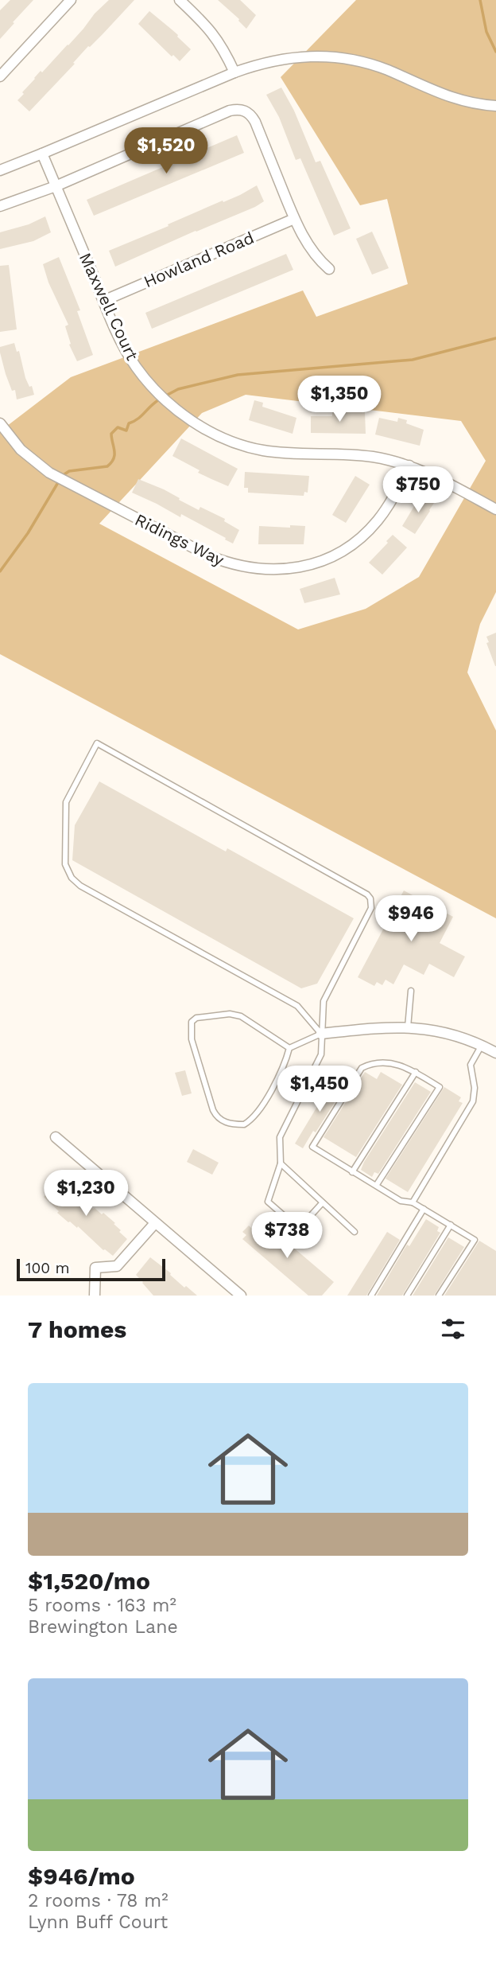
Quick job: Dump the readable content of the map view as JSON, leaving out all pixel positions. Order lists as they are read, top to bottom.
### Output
{
  "streets": {
    "street": ["Howland Road", "Maxwell Court", "Ridings Way"]
  },
  "crossings": [
    ["Howland Road", "Maxwell Court"],
    ["Maxwell Court", "Ridings Way"]
  ],
  "scale_bar": "100 m",
  "page": {
    "price": [
      "$1,520",
      "$1,350",
      "$750",
      "$946",
      "$1,450",
      "$1,230",
      "$738"
    ],
    "scale": "100 m",
    "heading": "7 homes",
    "list": [
      {
        "name": "$1,520/mo",
        "note": "5 rooms · 163 m² · Brewington Lane"
      },
      {
        "name": "$946/mo",
        "note": "2 rooms · 78 m² · Lynn Buff Court"
      }
    ]
  }
}
